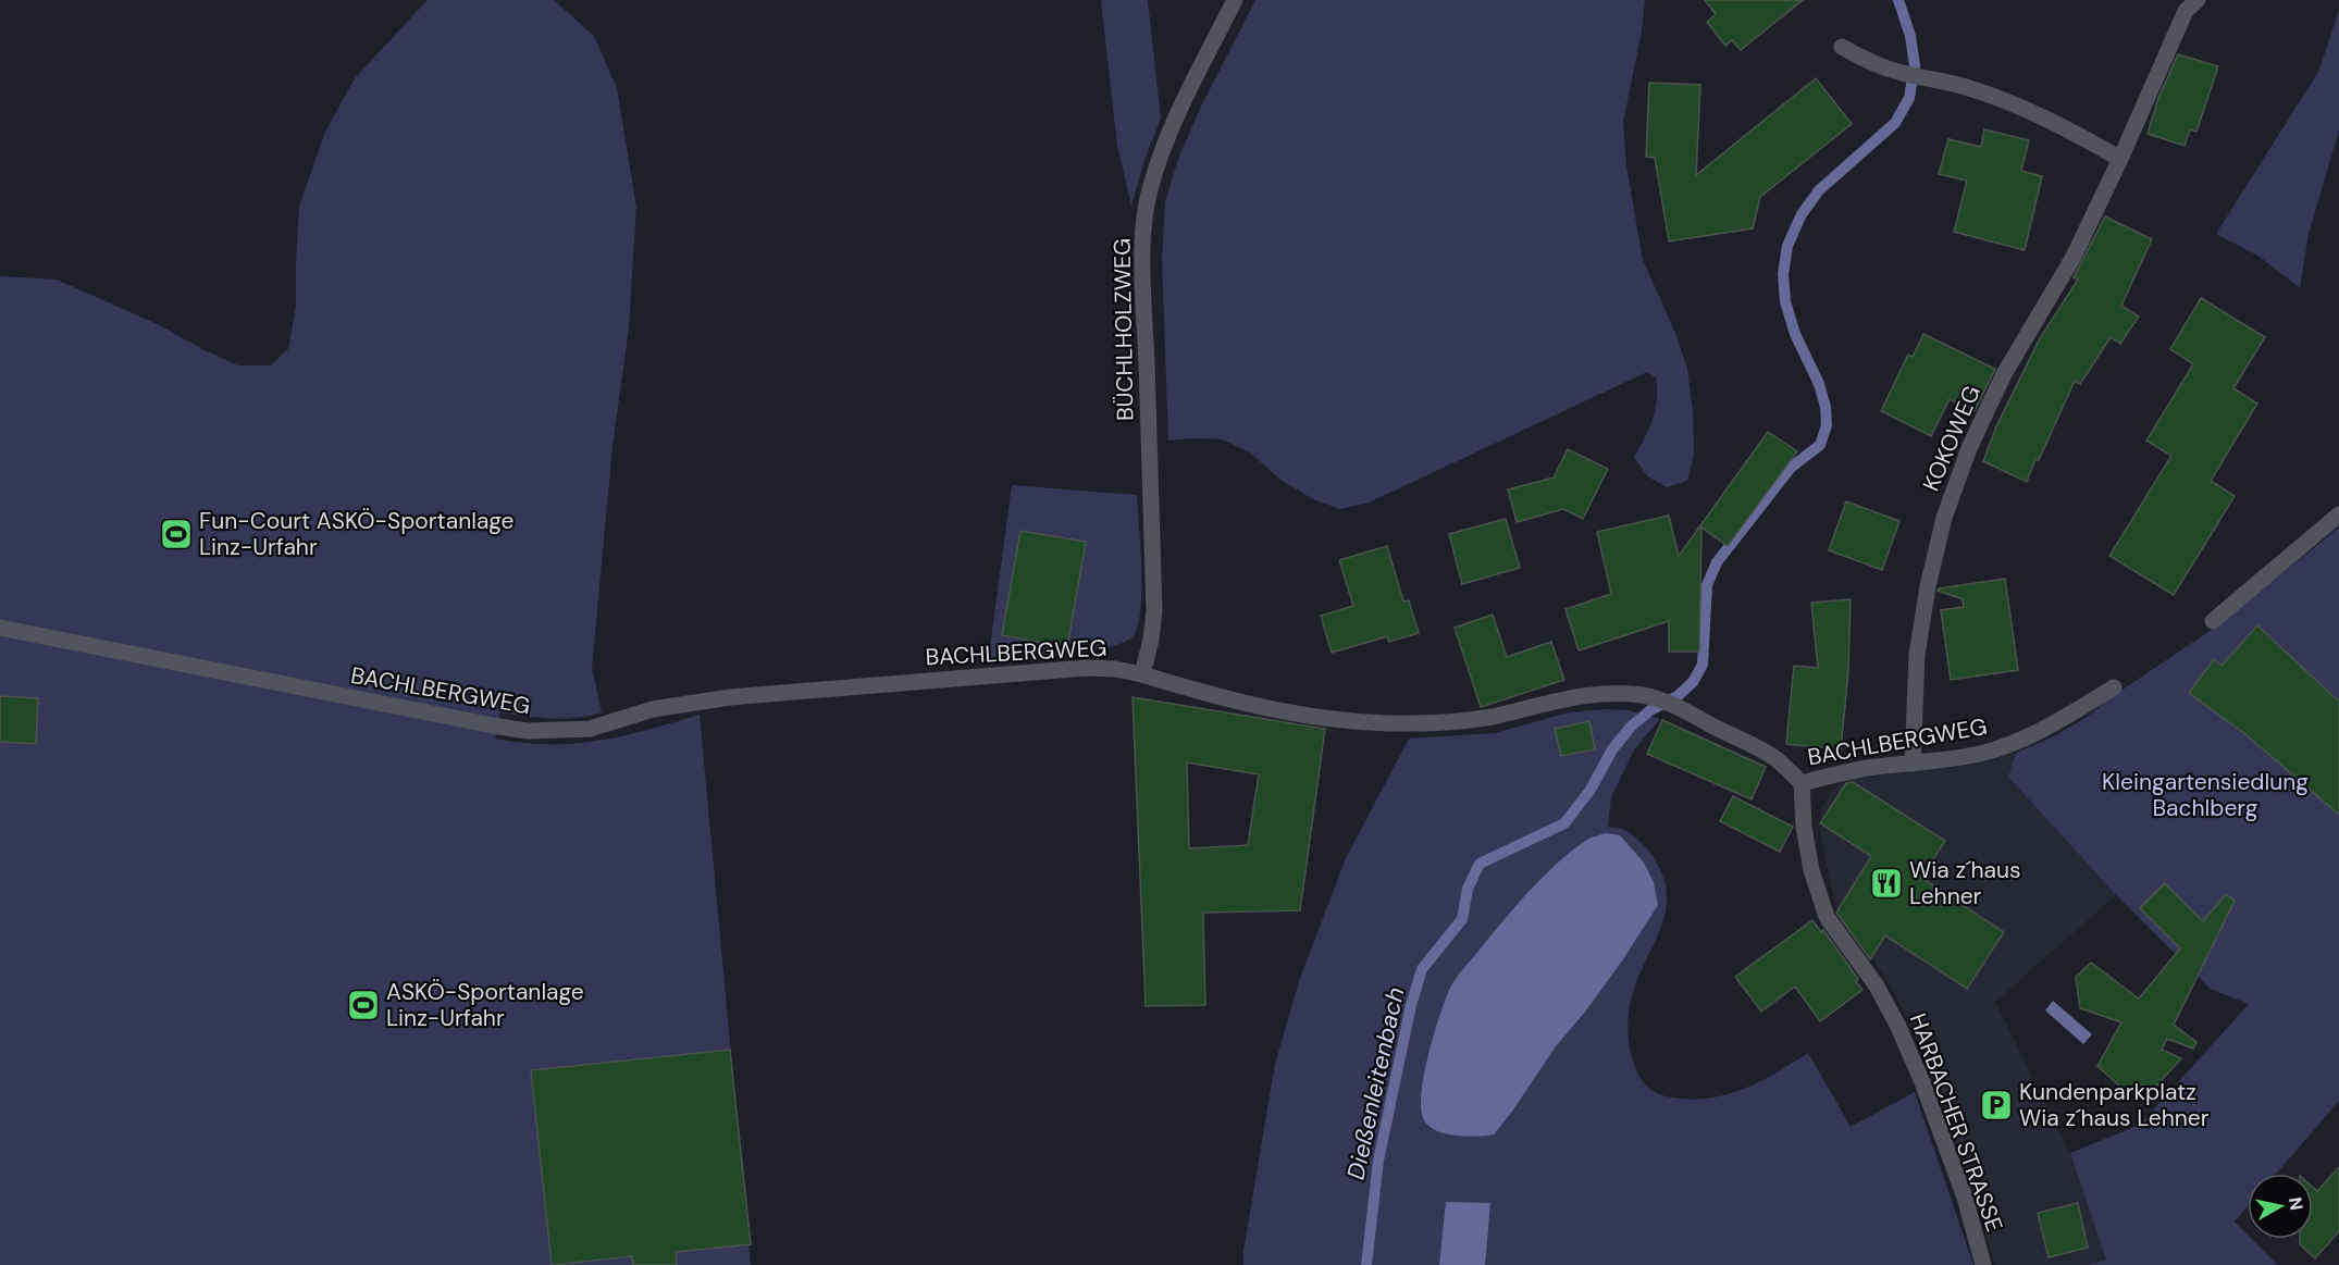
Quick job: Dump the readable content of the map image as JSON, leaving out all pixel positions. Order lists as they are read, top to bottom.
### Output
{
  "streets": {
    "street": [
      "BÜCHLHOLZWEG",
      "KOKOWEG",
      "BACHLBERGWEG",
      "HARBACHER STRASSE"
    ]
  },
  "crossings": [
    ["BÜCHLHOLZWEG", "BACHLBERGWEG"],
    ["KOKOWEG", "BACHLBERGWEG"],
    ["BACHLBERGWEG", "HARBACHER STRASSE"]
  ],
  "water": ["Dießenleitenbach"],
  "parks": ["Kleingartensiedlung Bachlberg"],
  "places": {
    "sports": ["Fun-Court ASKÖ-Sportanlage Linz-Urfahr", "ASKÖ-Sportanlage Linz-Urfahr"],
    "restaurant": ["Wia z´haus Lehner"],
    "parking": ["Kundenparkplatz Wia z´haus Lehner"]
  },
  "north": "right"
}
